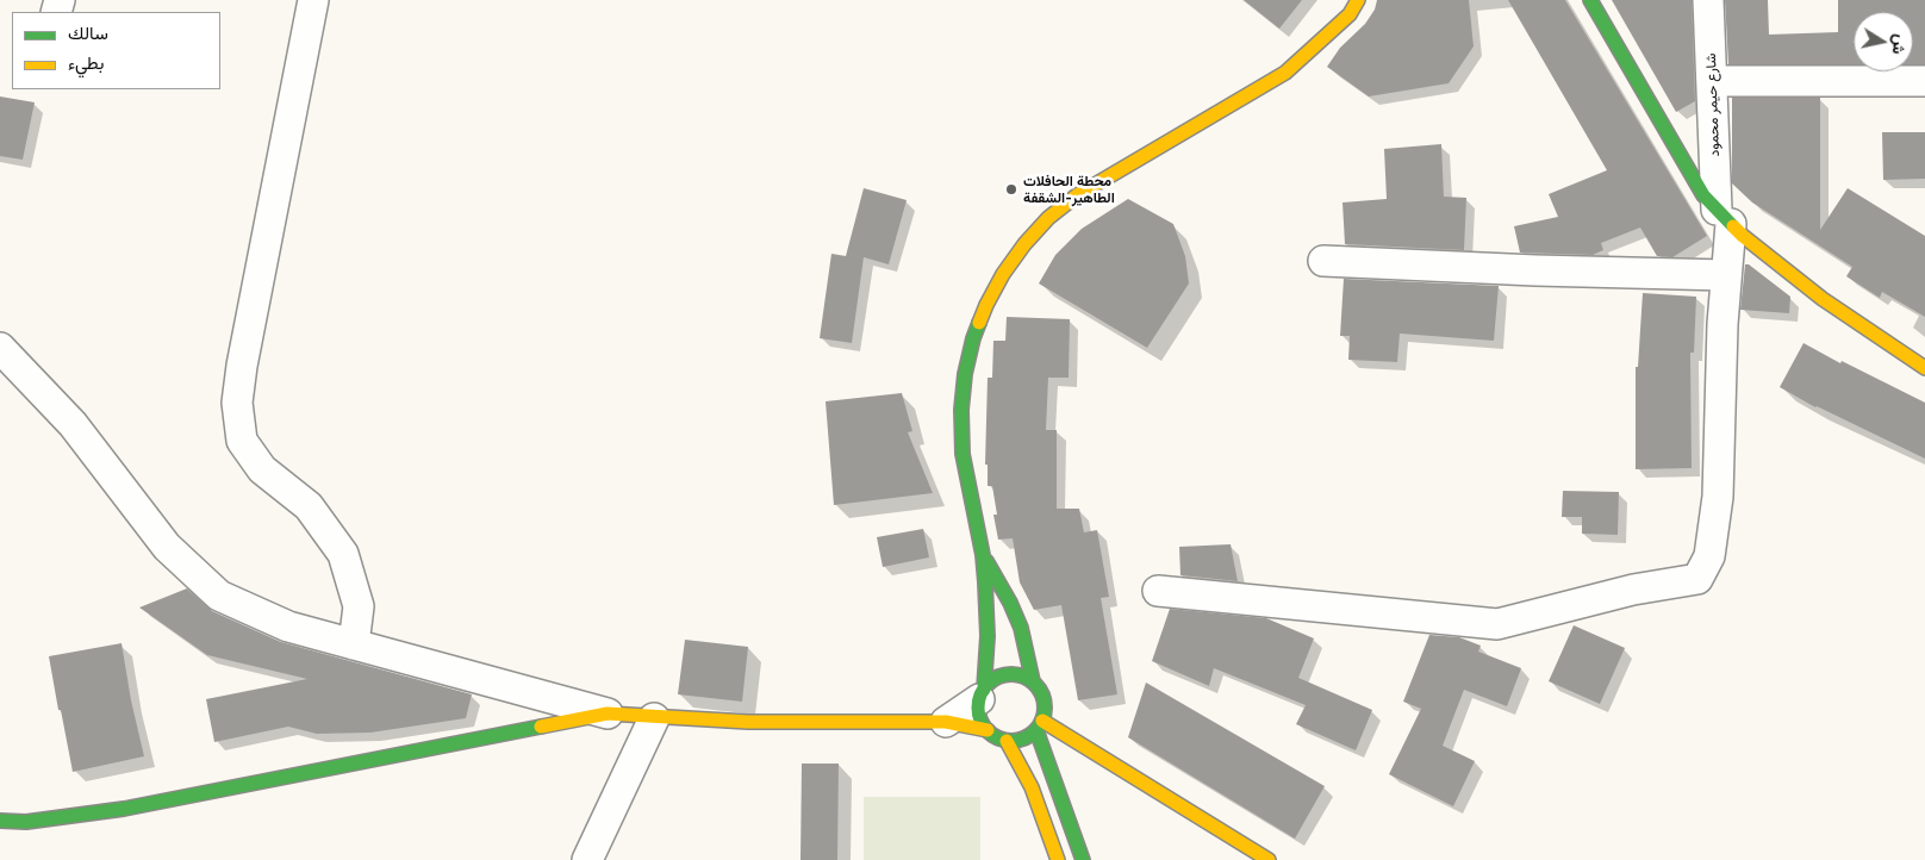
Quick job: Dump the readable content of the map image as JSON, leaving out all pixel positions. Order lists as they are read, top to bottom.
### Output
{
  "streets": {
    "street": ["شارع حيمر محمود"]
  },
  "places": ["محطة الحافلات الطاهير-الشقفة"],
  "legend": ["سالك", "بطيء"],
  "north": "right"
}
